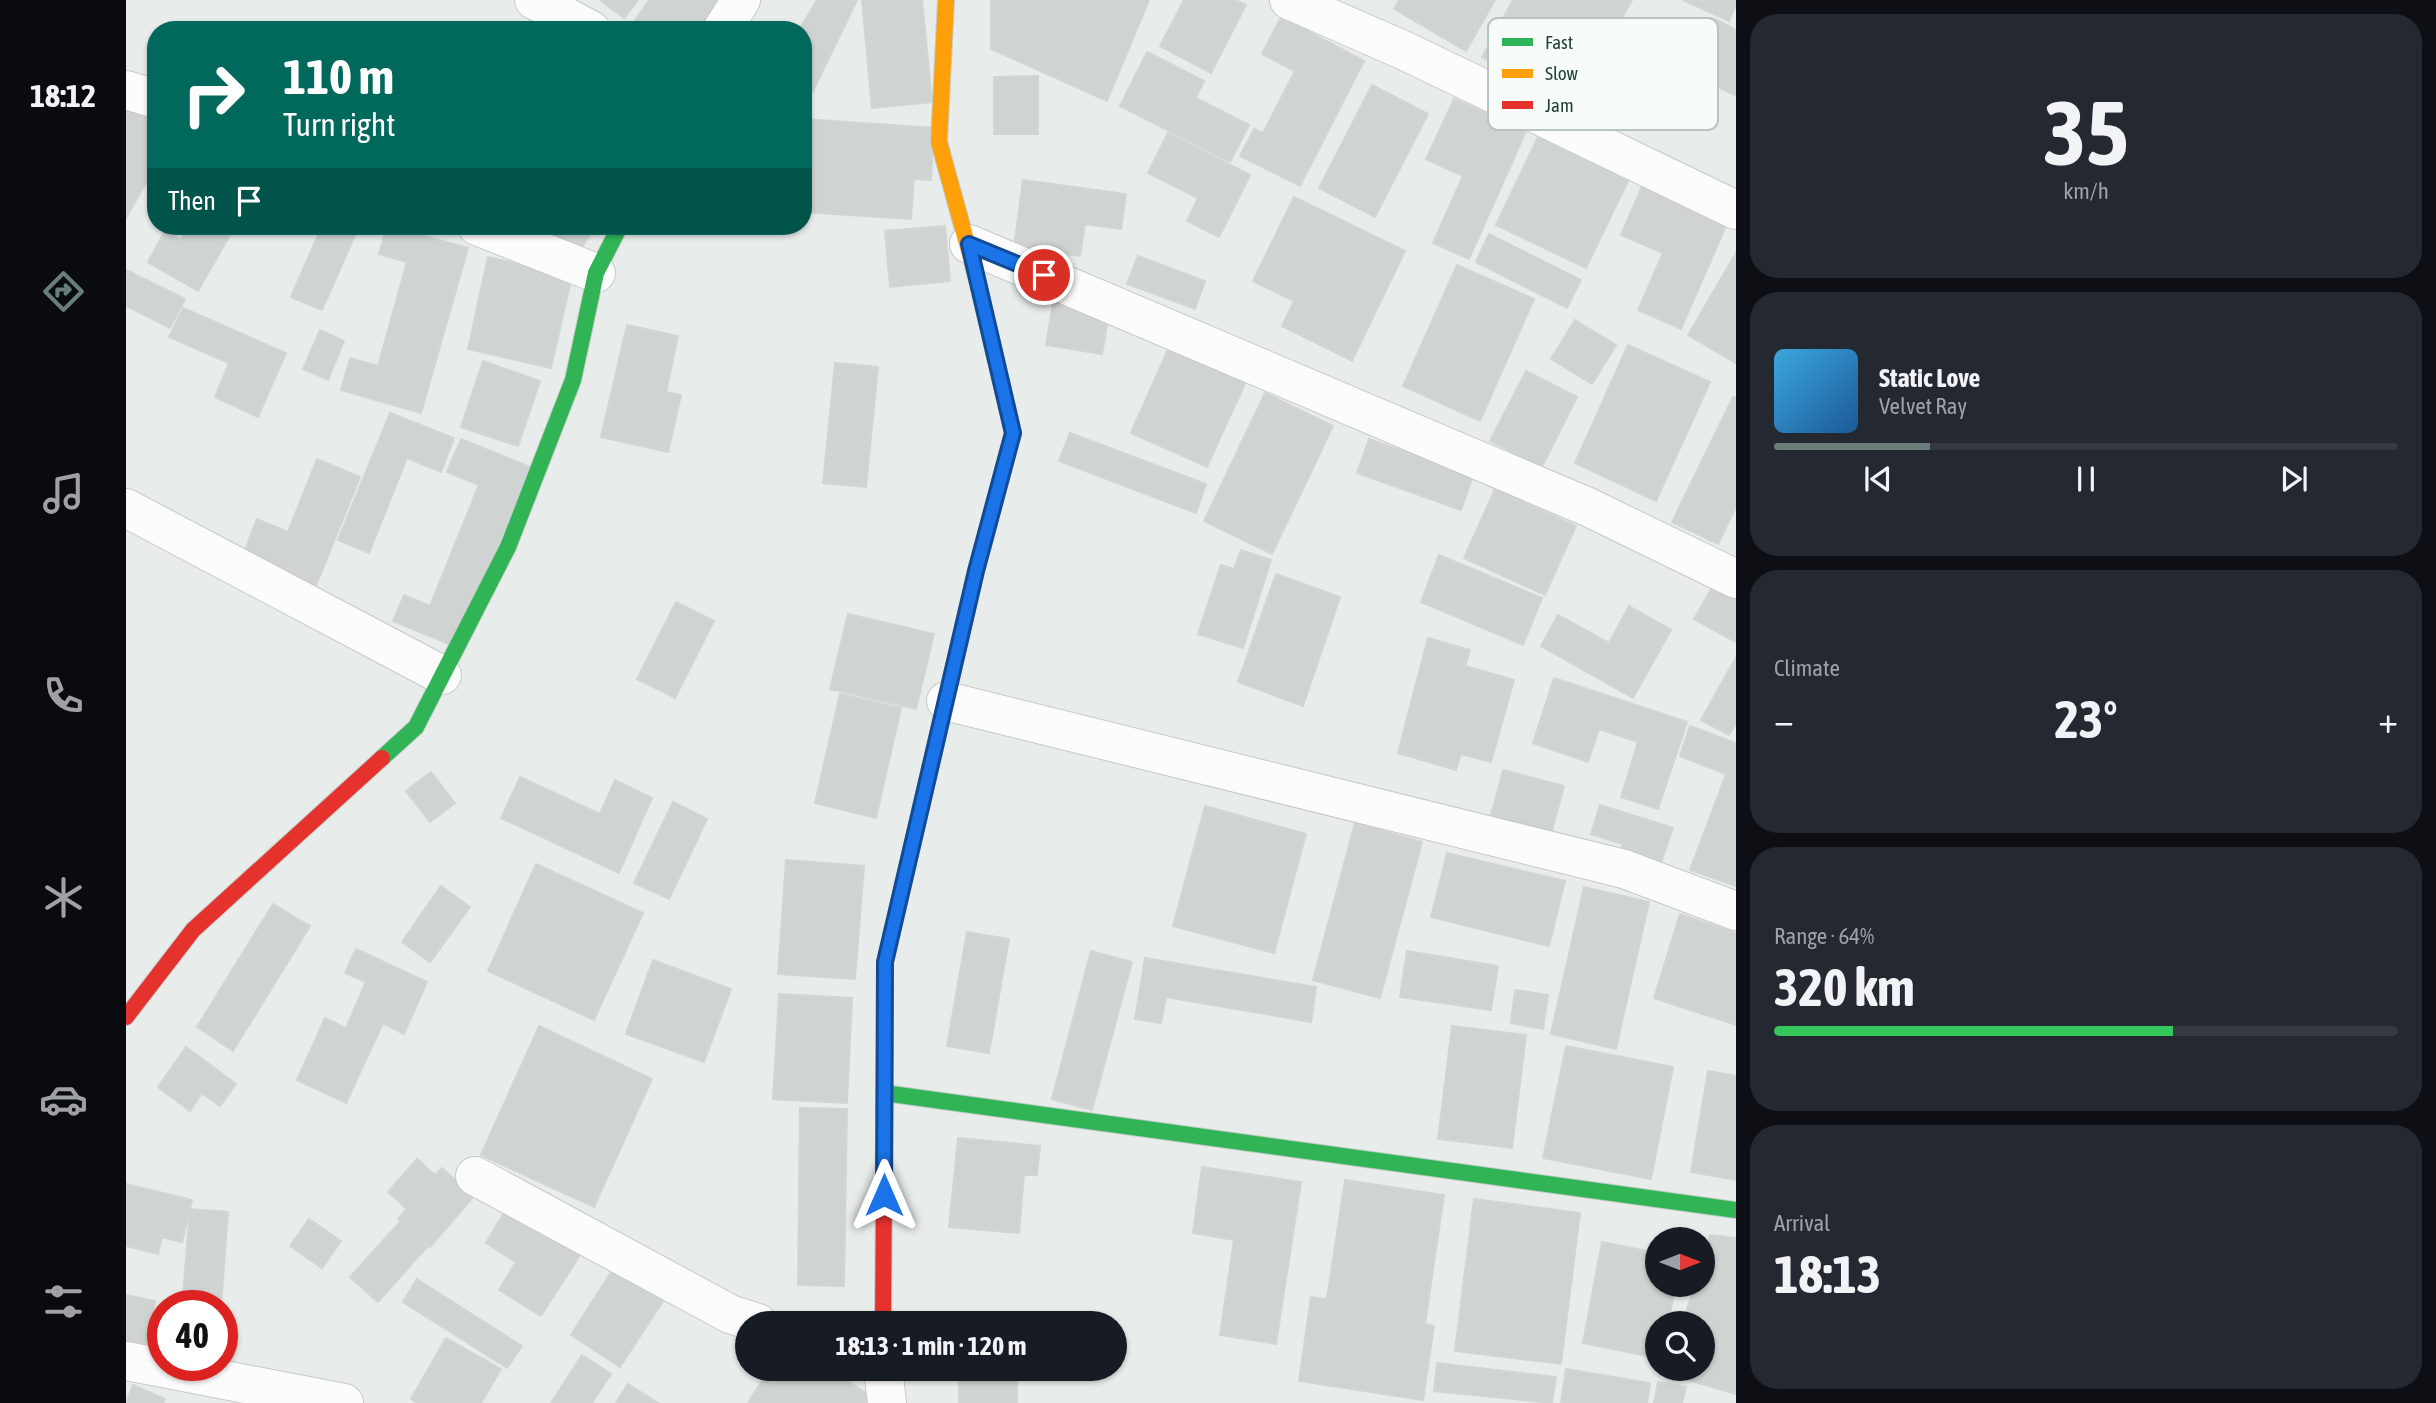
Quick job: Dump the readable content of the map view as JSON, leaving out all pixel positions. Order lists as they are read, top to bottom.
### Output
{
  "legend": ["Fast", "Slow", "Jam"],
  "north": "right",
  "page": {
    "tabs": "18:12",
    "tile": [
      ["35", "km/h"],
      "Climate",
      ["Range · 64%", "320 km"],
      ["Arrival", "18:13"]
    ],
    "turn": ["110 m", "Turn right"],
    "then": "Then",
    "song": ["Static Love", "Velvet Ray"],
    "heat": ["−", "23°", "+"],
    "limit": "40",
    "trip": "18:13 · 1 min · 120 m"
  }
}
